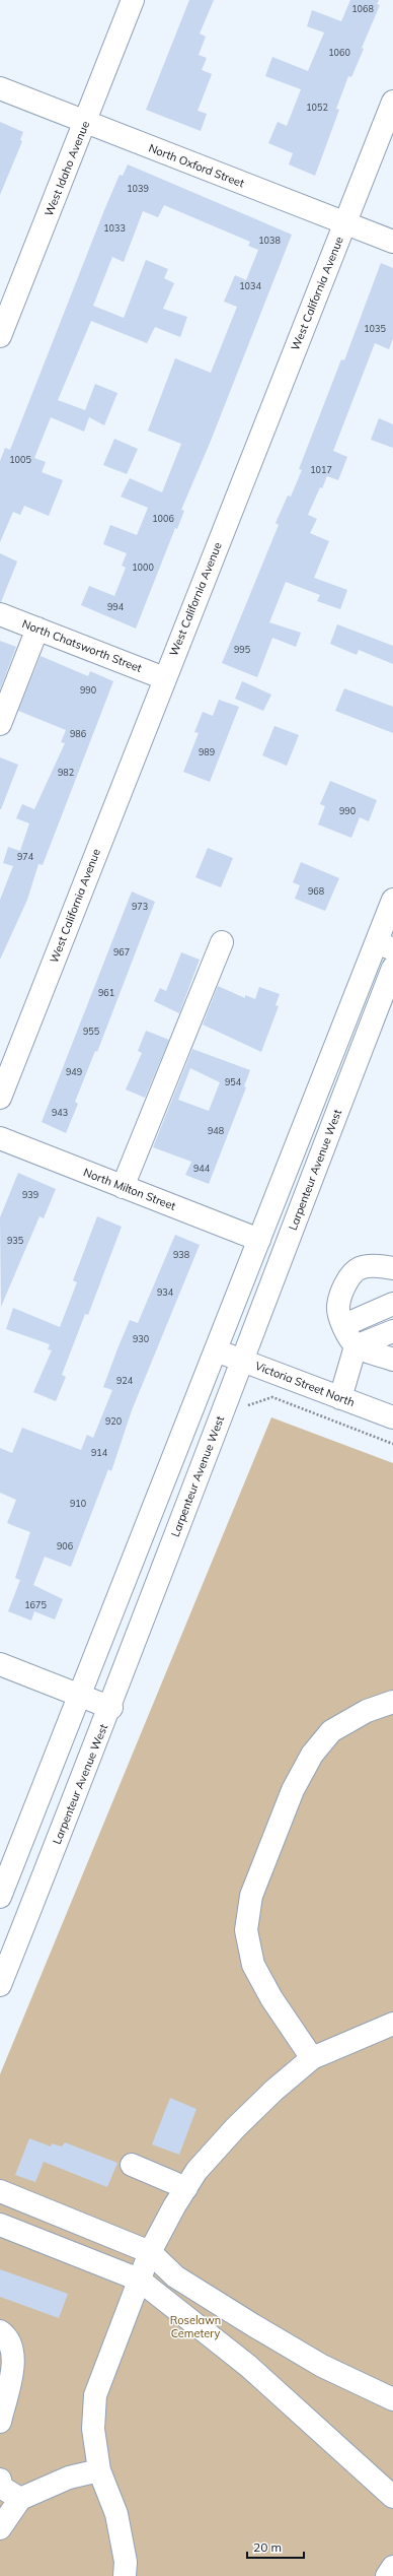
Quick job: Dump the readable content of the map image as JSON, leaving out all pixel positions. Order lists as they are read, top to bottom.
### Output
{
  "streets": {
    "street": [
      "North Oxford Street",
      "West Idaho Avenue",
      "West California Avenue",
      "North Chatsworth Street",
      "Larpenteur Avenue West",
      "North Milton Street",
      "Victoria Street North"
    ]
  },
  "crossings": [
    ["North Oxford Street", "West Idaho Avenue"],
    ["North Oxford Street", "West California Avenue"],
    ["West California Avenue", "North Chatsworth Street"],
    ["Larpenteur Avenue West", "Victoria Street North"]
  ],
  "parks": ["Roselawn Cemetery"],
  "house_numbers": [
    "1068",
    "1060",
    "1052",
    "1039",
    "1033",
    "1038",
    "1034",
    "1035",
    "1005",
    "1017",
    "1006",
    "1000",
    "994",
    "995",
    "990",
    "986",
    "989",
    "982",
    "990",
    "974",
    "968",
    "973",
    "967",
    "961",
    "955",
    "949",
    "954",
    "943",
    "948",
    "944",
    "939",
    "935",
    "938",
    "934",
    "930",
    "924",
    "920",
    "914",
    "910",
    "906",
    "1675"
  ],
  "scale_bar": "20 m"
}
